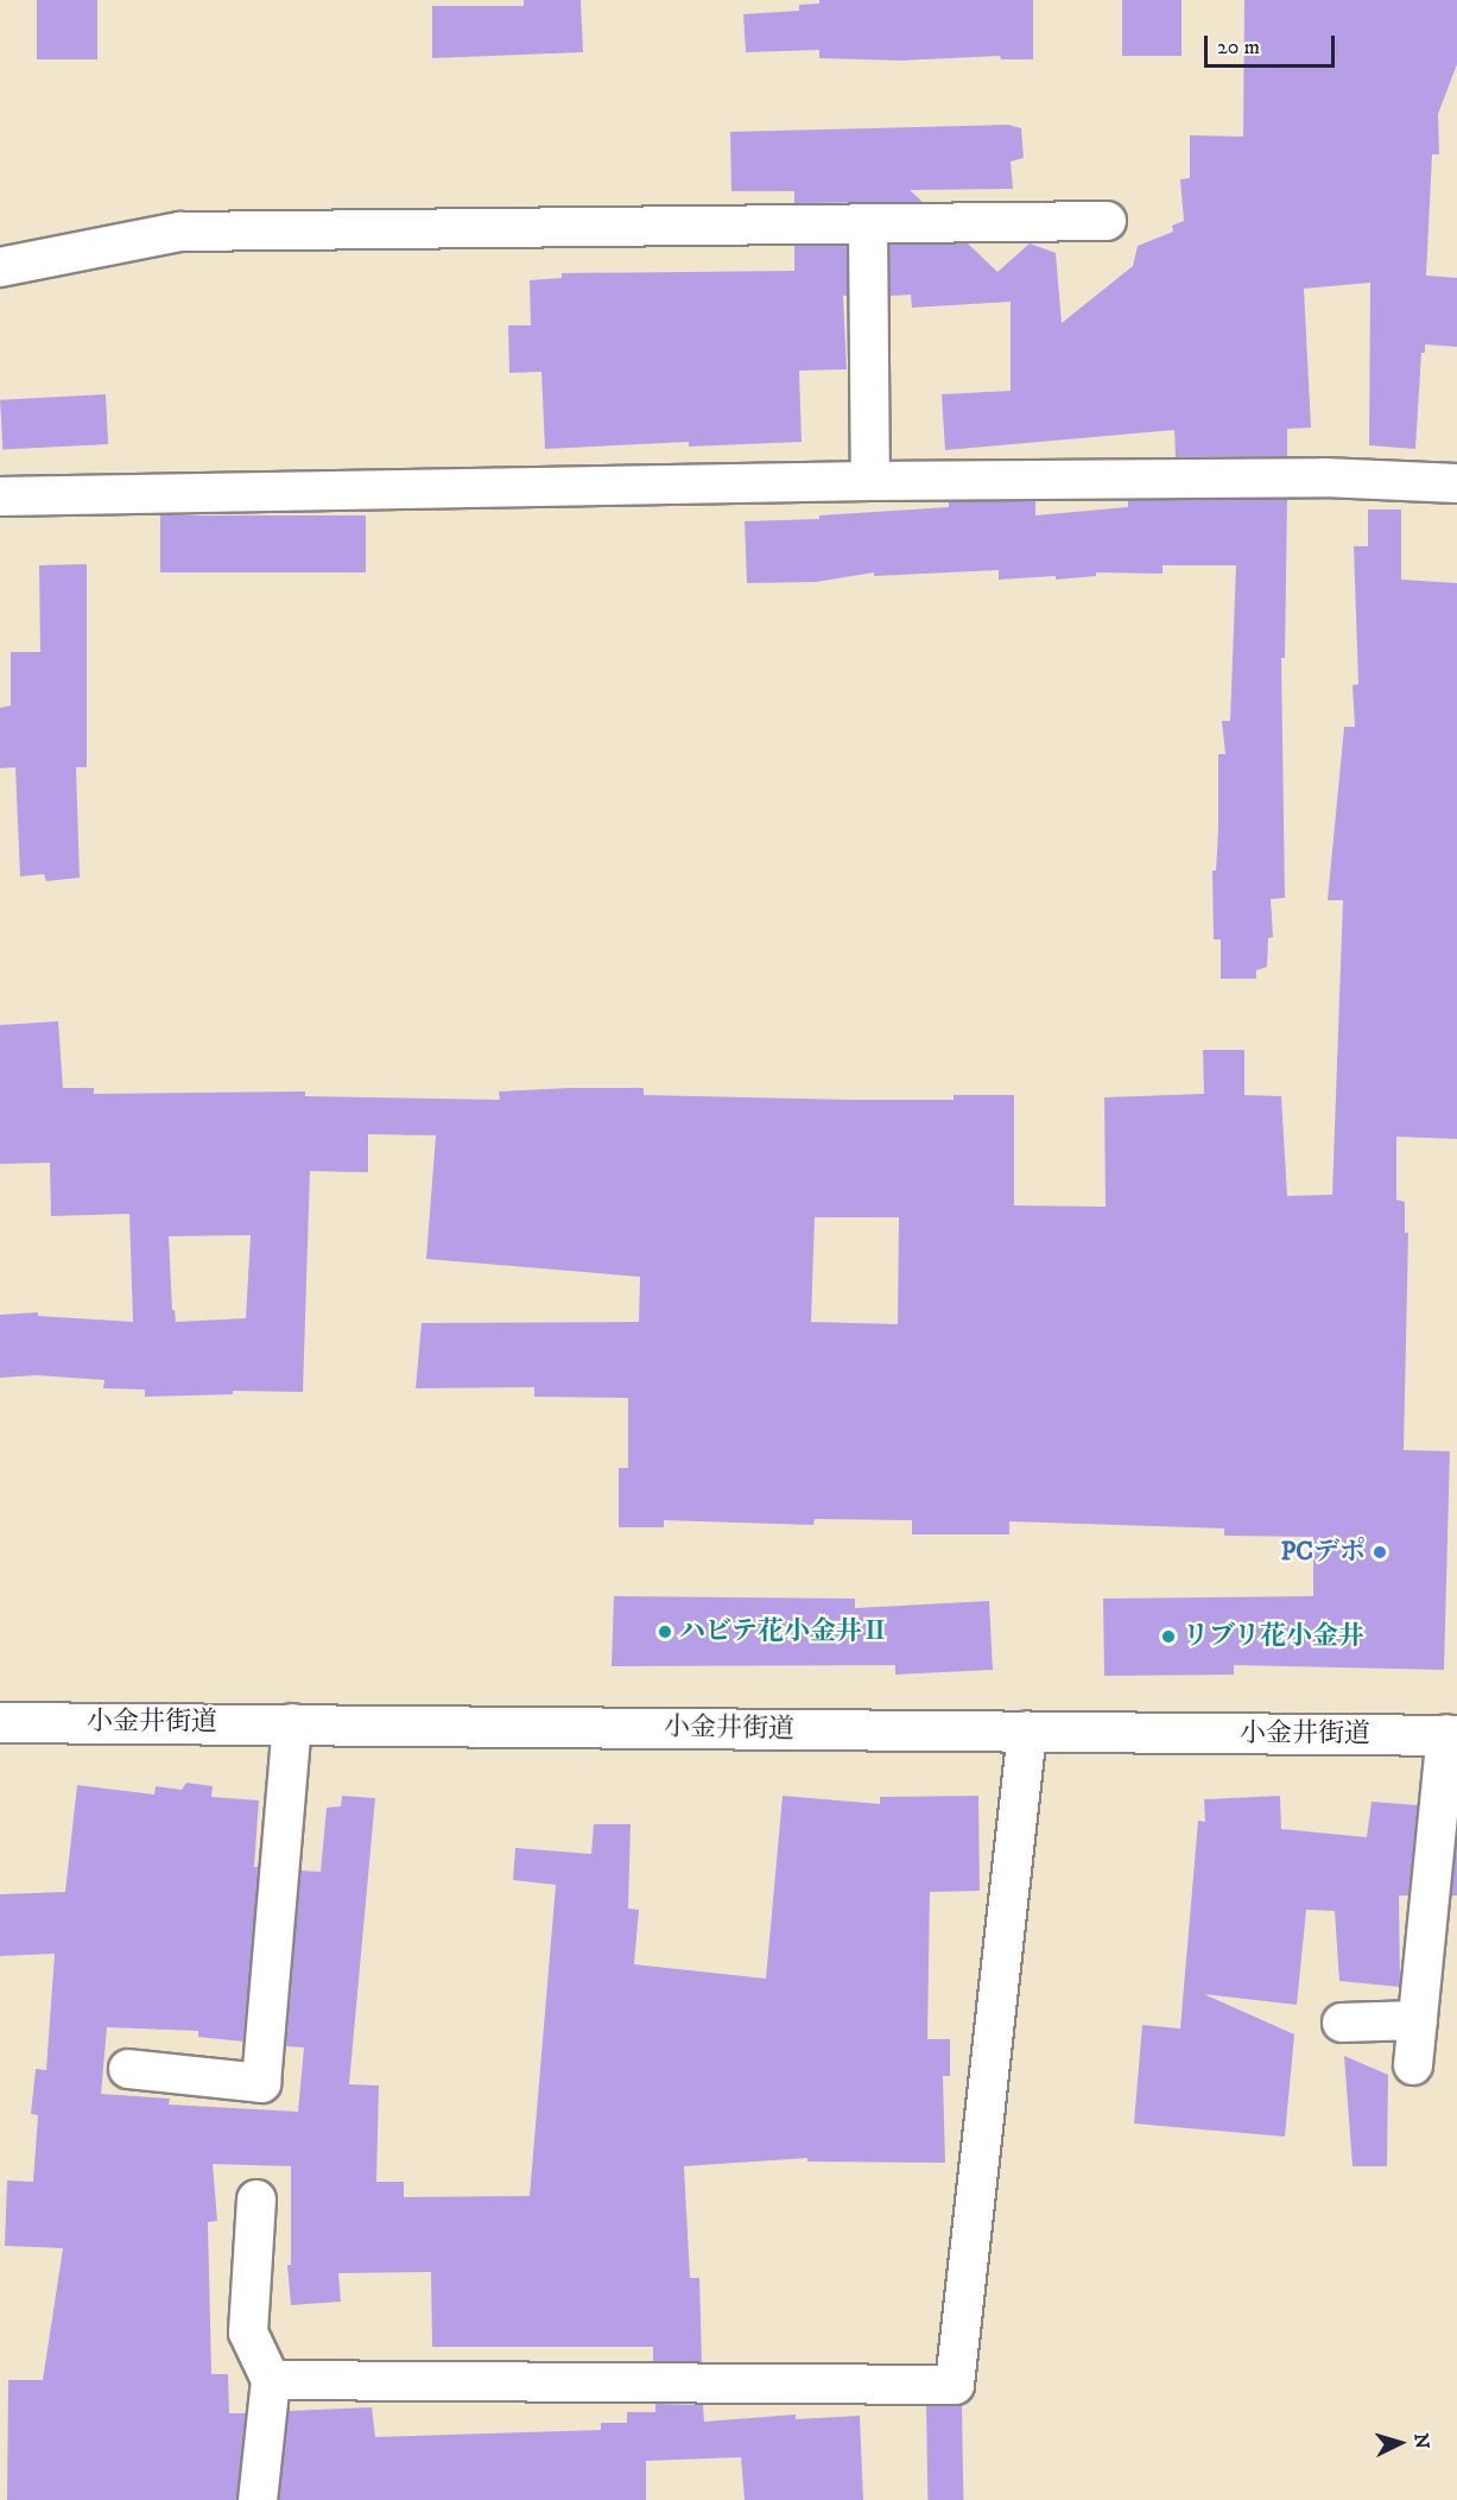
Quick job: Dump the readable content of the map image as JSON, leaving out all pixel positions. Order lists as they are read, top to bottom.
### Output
{
  "streets": {
    "main road": ["小金井街道"]
  },
  "places": ["PCデポ", "ハビテ花小金井Ⅱ", "リブリ花小金井"],
  "scale_bar": "20 m",
  "north": "right"
}
